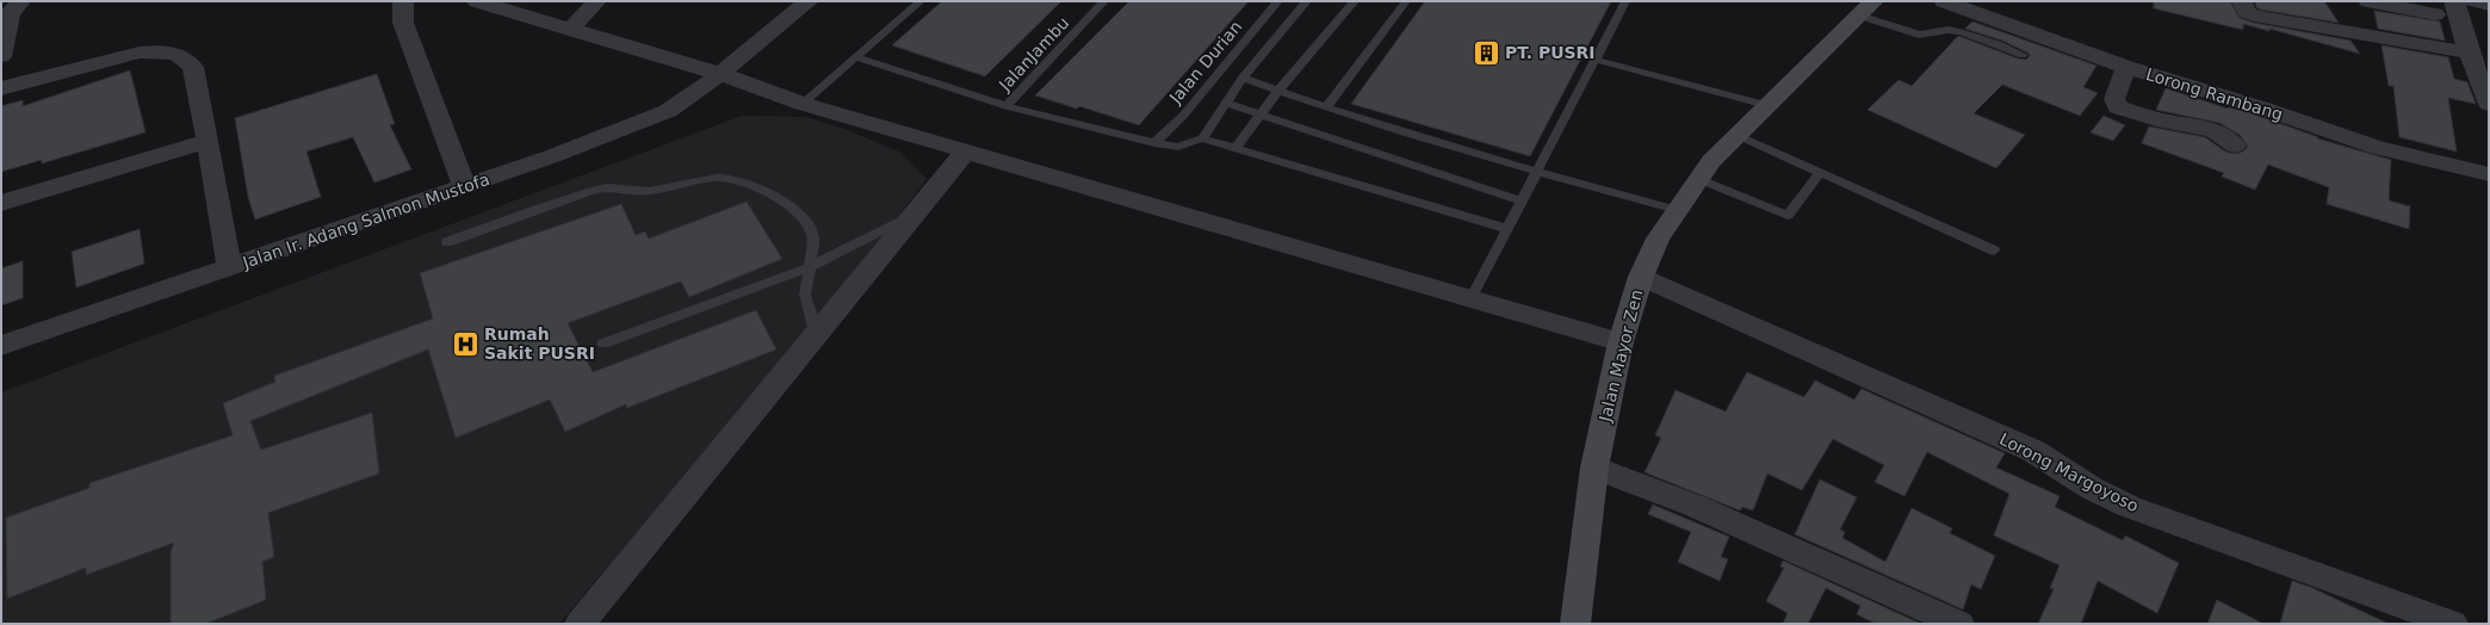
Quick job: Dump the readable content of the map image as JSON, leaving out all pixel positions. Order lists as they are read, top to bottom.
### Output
{
  "streets": {
    "street": [
      "Lorong Rambang",
      "Jalan Ir. Adang Salmon Mustofa",
      "Jalan Mayor Zen",
      "Lorong Margoyoso"
    ],
    "lane": ["JalanJambu", "Jalan Durian"]
  },
  "crossings": [
    ["Jalan Mayor Zen", "Lorong Margoyoso"]
  ],
  "places": {
    "building": ["PT. PUSRI"],
    "hospital": ["Rumah Sakit PUSRI"]
  }
}
